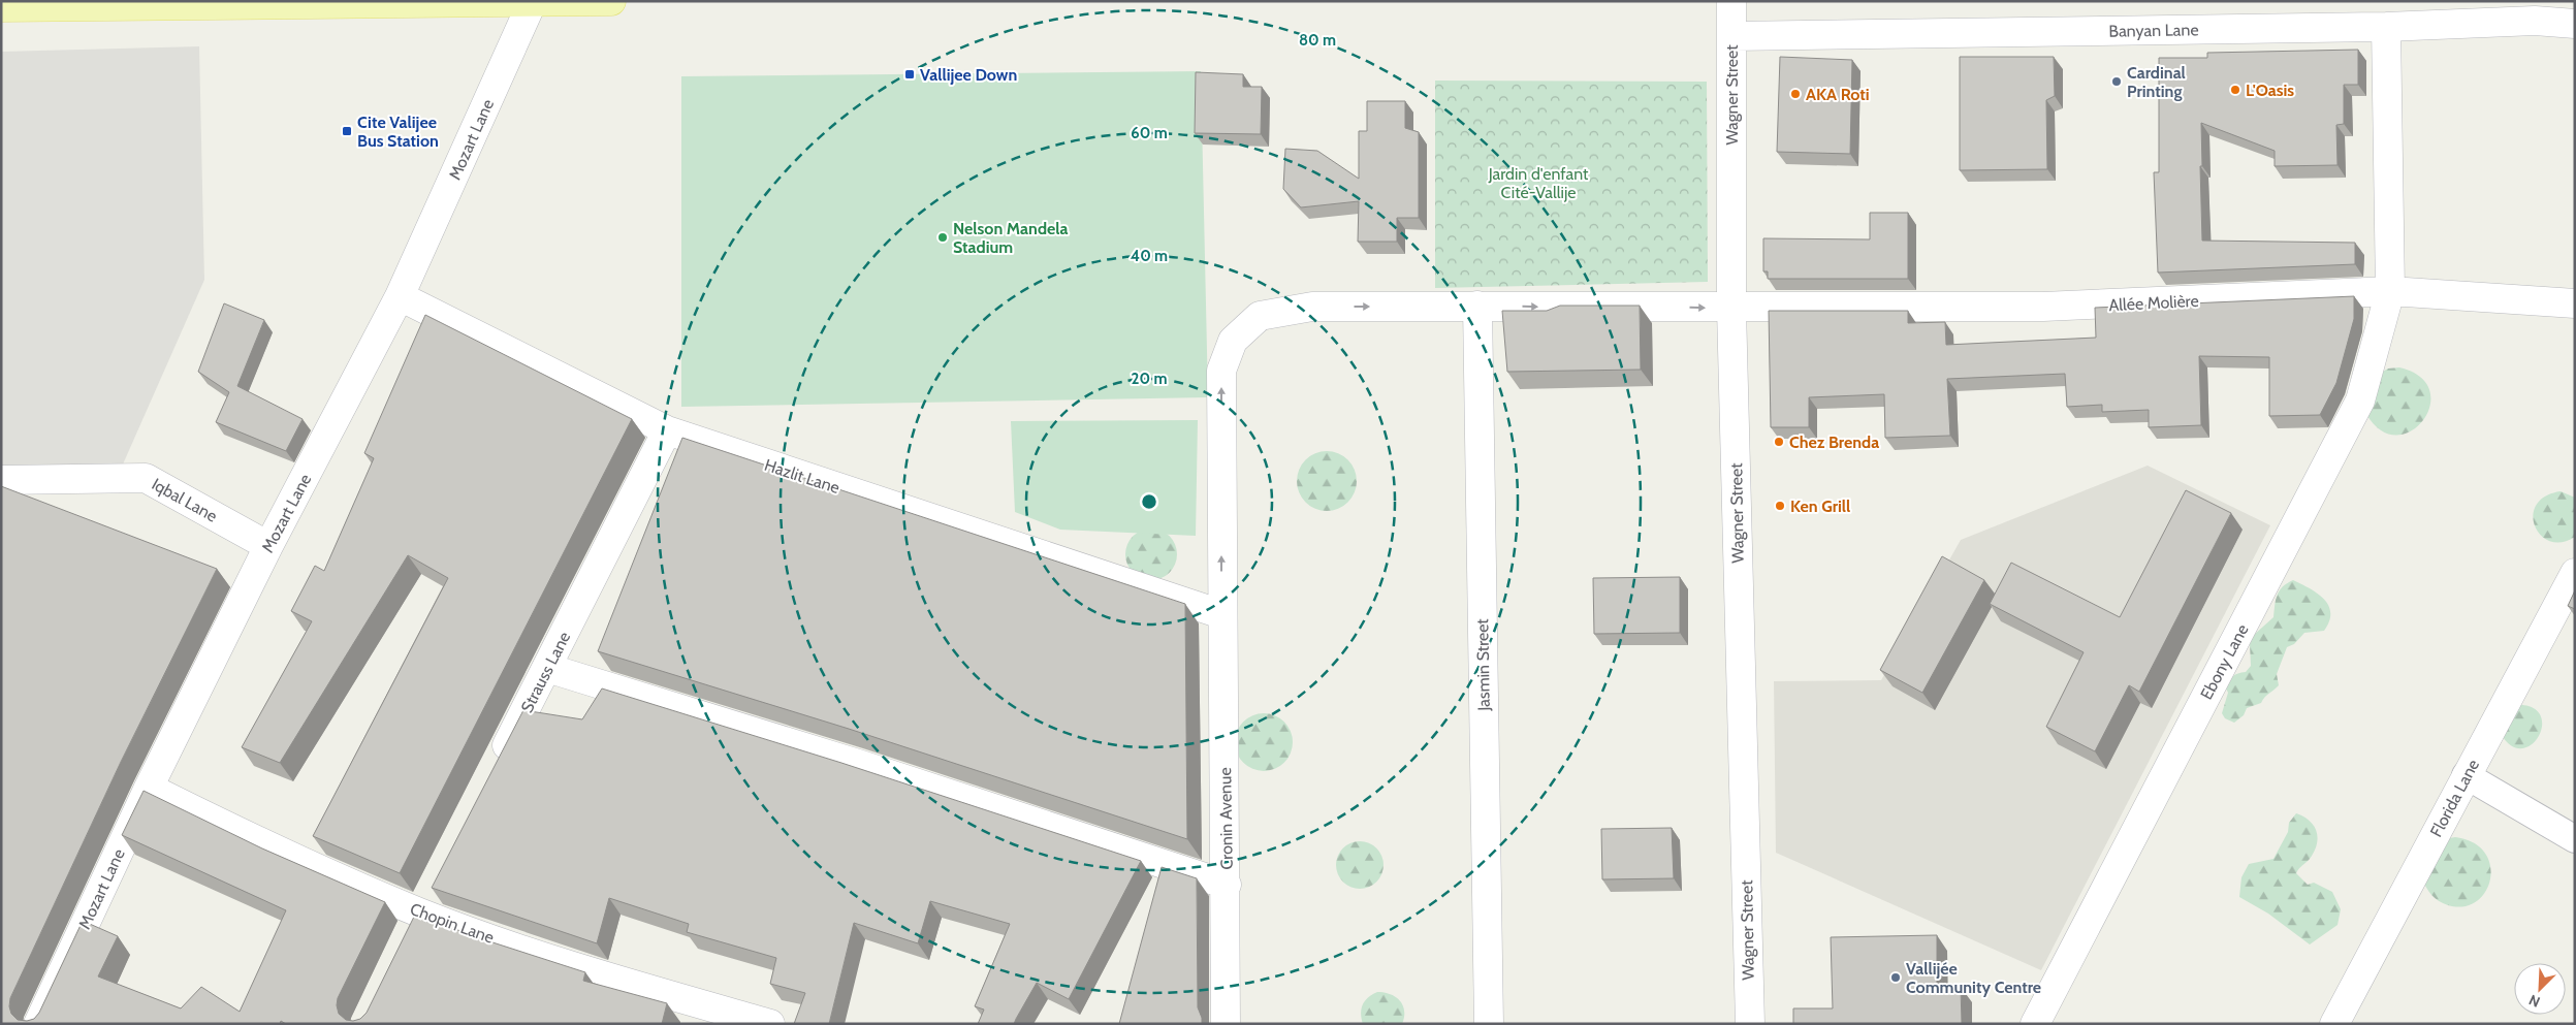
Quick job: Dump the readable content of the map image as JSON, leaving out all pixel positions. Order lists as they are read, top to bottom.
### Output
{
  "streets": {
    "street": [
      "Banyan Lane",
      "Wagner Street",
      "Mozart Lane",
      "Allée Molière",
      "Hazlit Lane",
      "Iqbal Lane",
      "Ebony Lane",
      "Jasmin Street",
      "Strauss Lane",
      "Florida Lane",
      "Cronin Avenue",
      "Chopin Lane"
    ]
  },
  "crossings": [
    ["Banyan Lane", "Wagner Street"],
    ["Banyan Lane", "Ebony Lane"],
    ["Wagner Street", "Allée Molière"],
    ["Mozart Lane", "Hazlit Lane"],
    ["Mozart Lane", "Iqbal Lane"],
    ["Mozart Lane", "Chopin Lane"],
    ["Allée Molière", "Ebony Lane"],
    ["Allée Molière", "Jasmin Street"],
    ["Allée Molière", "Cronin Avenue"],
    ["Hazlit Lane", "Strauss Lane"],
    ["Hazlit Lane", "Cronin Avenue"],
    ["Jasmin Street", "Cronin Avenue"]
  ],
  "parks": ["Jardin d'enfant Cité-Vallije"],
  "places": {
    "transit": ["Vallijee Down", "Cite Valijee Bus Station"],
    "other": [
      "Cardinal Printing",
      "L'Oasis",
      "AKA Roti",
      "Nelson Mandela Stadium",
      "Chez Brenda",
      "Ken Grill",
      "Vallijée Community Centre"
    ]
  },
  "north": "bottom left",
  "rings": [
    "80 m",
    "60 m",
    "40 m",
    "20 m"
  ]
}
